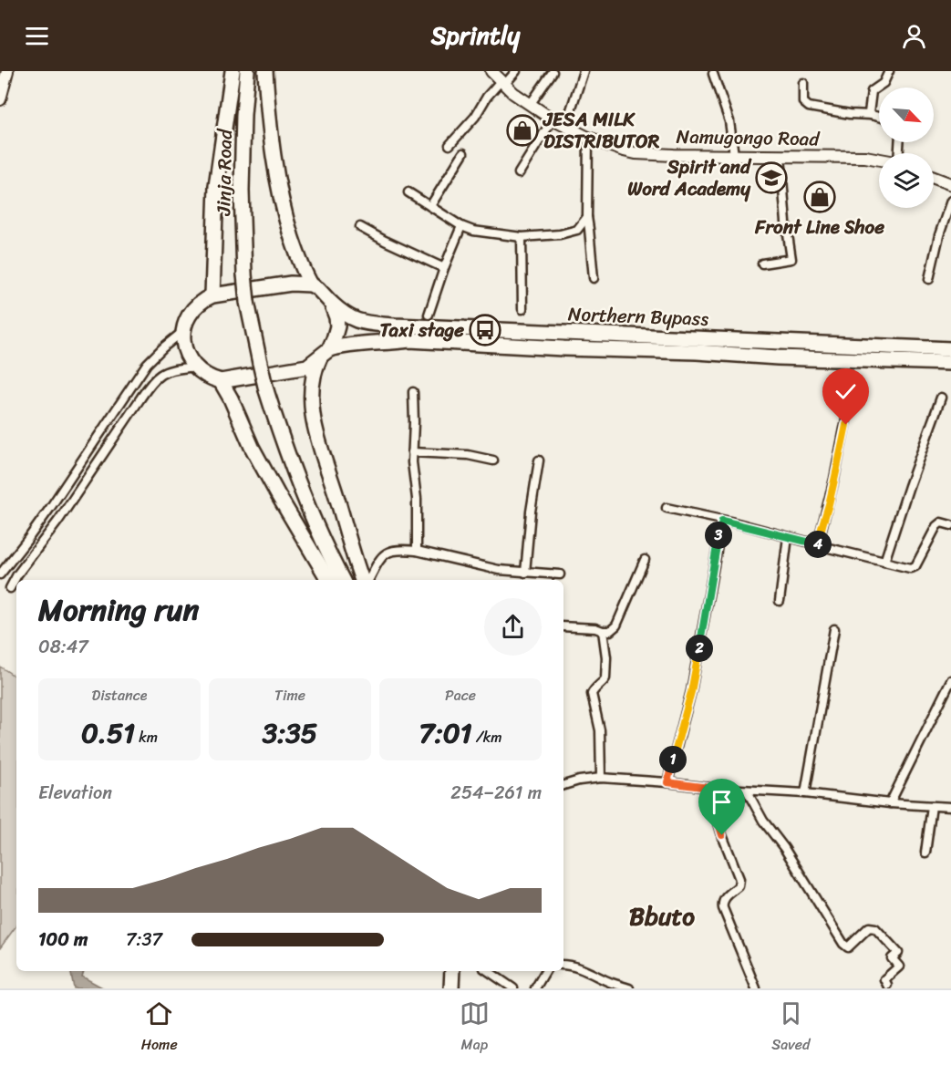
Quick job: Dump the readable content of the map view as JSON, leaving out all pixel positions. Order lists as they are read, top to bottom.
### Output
{
  "streets": {
    "highway": ["Jinja Road", "Northern Bypass"],
    "main road": ["Namugongo Road"]
  },
  "districts": ["Bbuto"],
  "places": {
    "shop": ["JESA MILK DISTRIBUTOR", "Front Line Shoe"],
    "school or university": ["Spirit and Word Academy"],
    "bus stop": ["Taxi stage"]
  },
  "north": "bottom right",
  "page": {
    "header": "Sprintly",
    "pins": [
      "3",
      "4",
      "2",
      "1"
    ],
    "heading": ["Morning run", "08:47"],
    "stats": [
      ["Distance", "0.51 km"],
      ["Time", "3:35"],
      ["Pace", "7:01 /km"]
    ],
    "chart": ["Elevation", "254–261 m"],
    "list": [
      {
        "name": "100 m",
        "note": "7:37"
      }
    ],
    "tabs": ["Home", "Map", "Saved"]
  }
}
